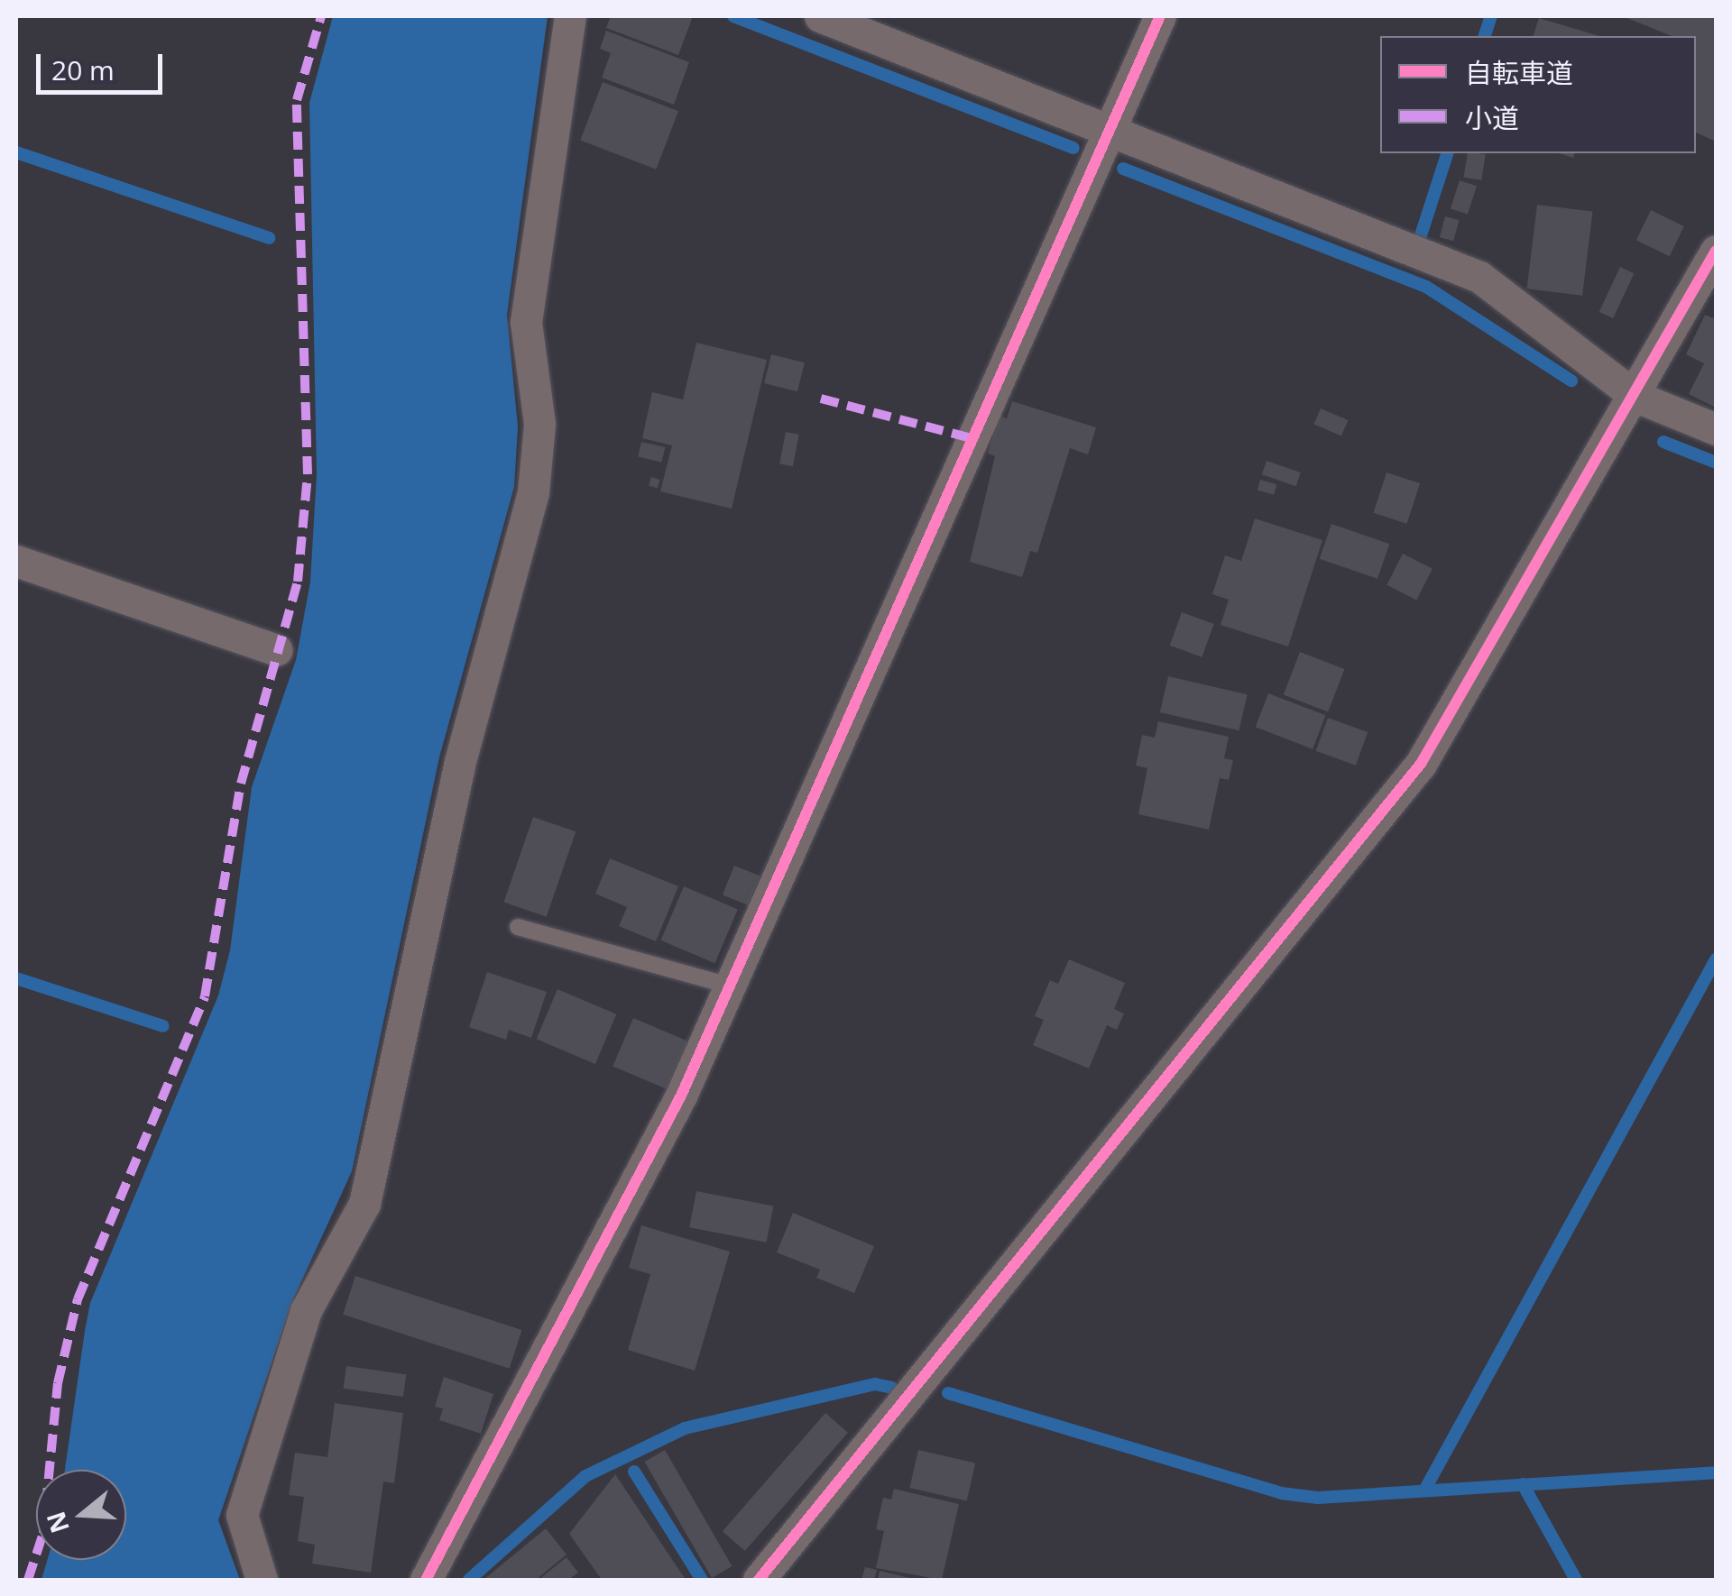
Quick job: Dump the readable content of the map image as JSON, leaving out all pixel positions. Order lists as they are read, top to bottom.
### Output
{
  "legend": ["自転車道", "小道"],
  "scale_bar": "20 m",
  "north": "left"
}
